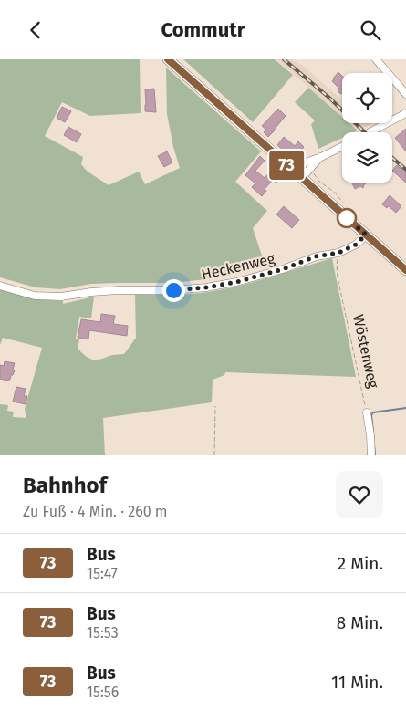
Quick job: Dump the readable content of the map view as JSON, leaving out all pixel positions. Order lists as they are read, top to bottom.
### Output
{
  "streets": {
    "street": ["Heckenweg"],
    "path": ["Wöstenweg"]
  },
  "crossings": [
    ["Heckenweg", "Wöstenweg"]
  ],
  "lines": ["bus line 73"],
  "page": {
    "header": "Commutr",
    "on_map": "73",
    "heading": ["Bahnhof", "Zu Fuß · 4 Min. · 260 m"],
    "list": [
      {
        "mark": "73",
        "name": "Bus",
        "note": "15:47",
        "value": "2 Min."
      },
      {
        "mark": "73",
        "name": "Bus",
        "note": "15:53",
        "value": "8 Min."
      },
      {
        "mark": "73",
        "name": "Bus",
        "note": "15:56",
        "value": "11 Min."
      }
    ]
  }
}
